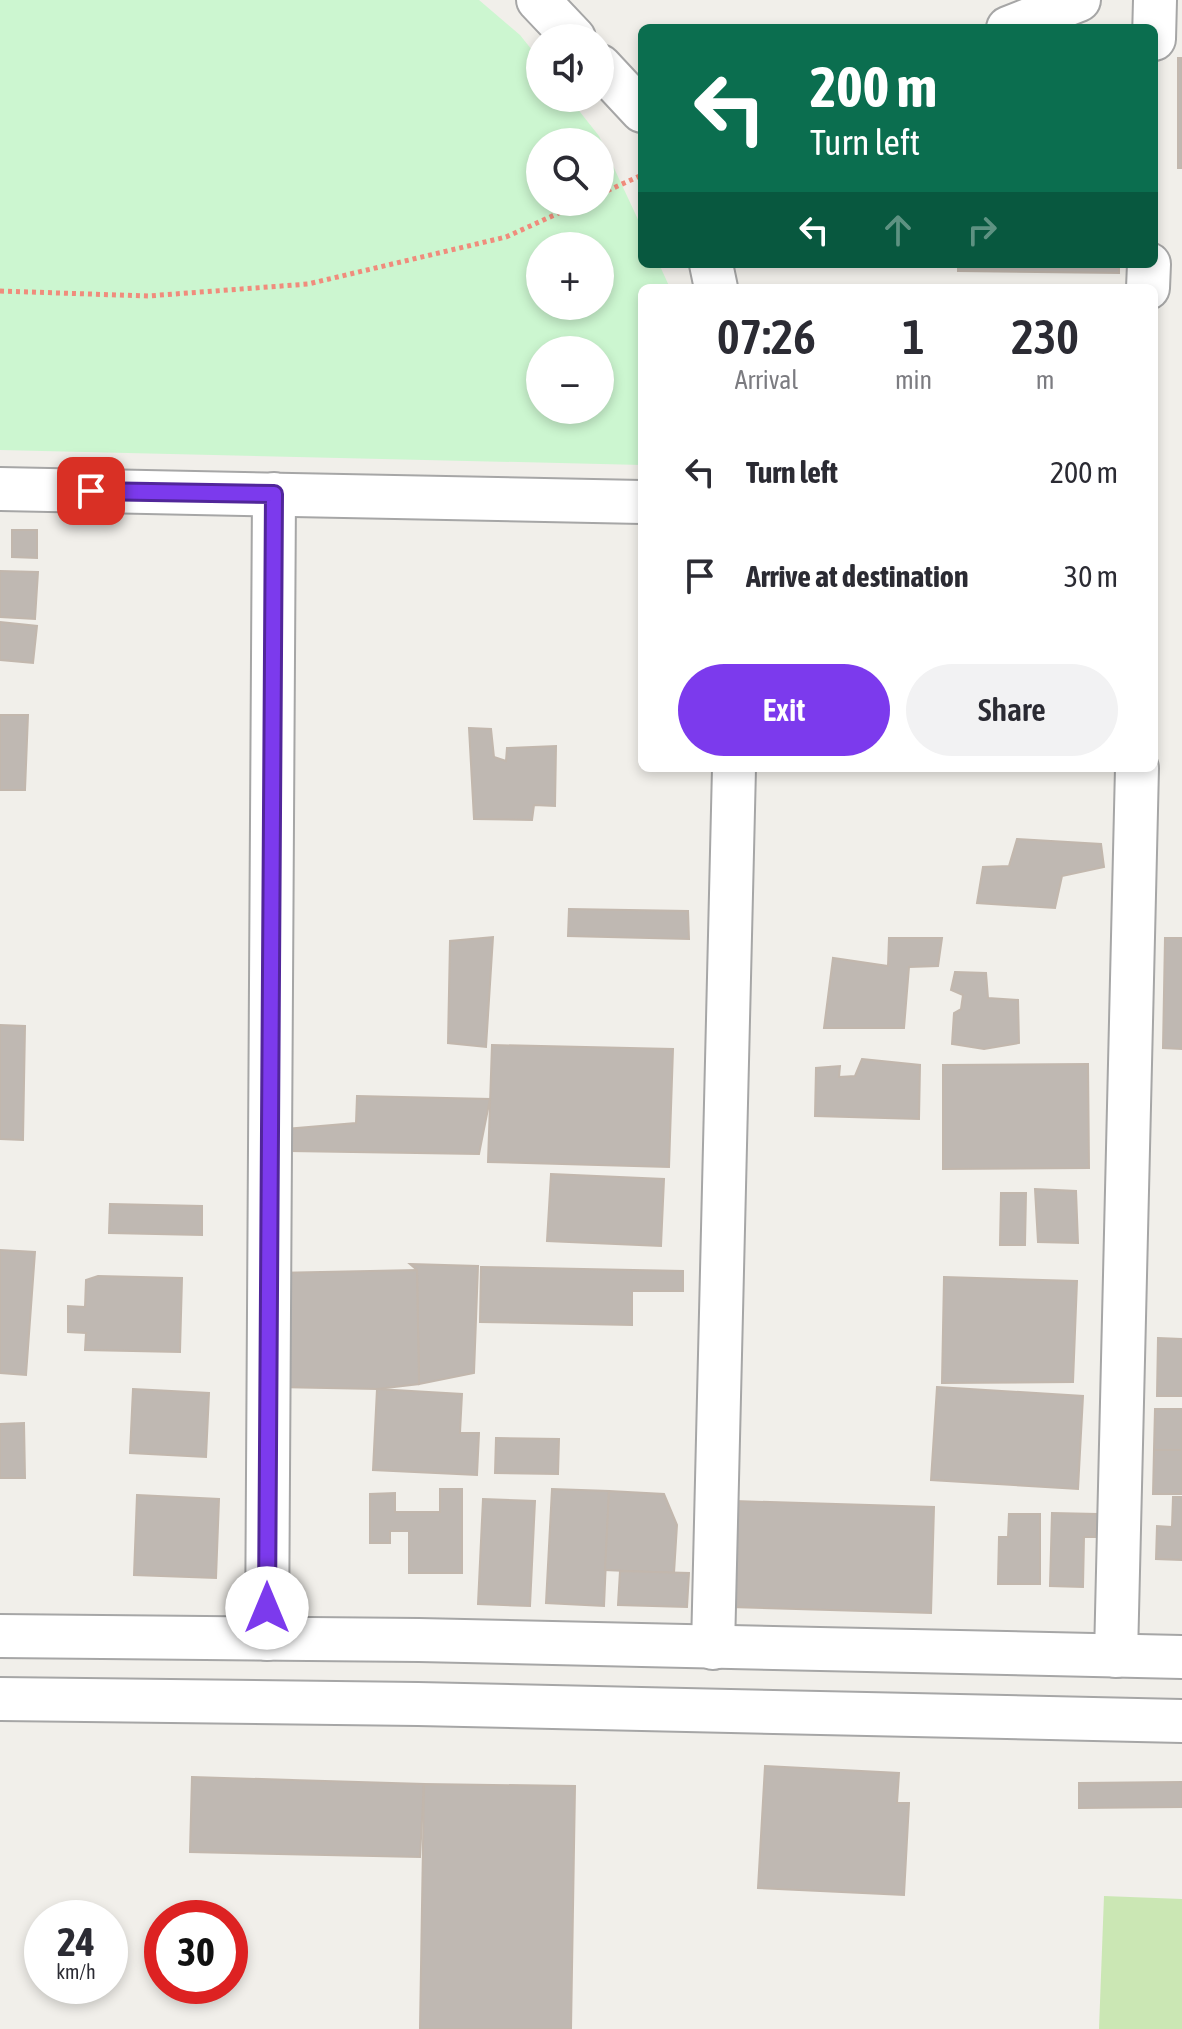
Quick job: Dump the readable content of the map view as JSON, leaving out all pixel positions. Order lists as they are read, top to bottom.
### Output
{
  "page": {
    "map_buttons": ["+", "−"],
    "turn": ["200 m", "Turn left"],
    "eta": [
      "07:26",
      "Arrival",
      "1",
      "min",
      "230",
      "m"
    ],
    "list": [
      {
        "name": "Turn left",
        "value": "200 m"
      },
      {
        "name": "Arrive at destination",
        "value": "30 m"
      }
    ],
    "buttons": ["Exit", "Share"],
    "speed": "24 km/h",
    "limit": "30"
  }
}
